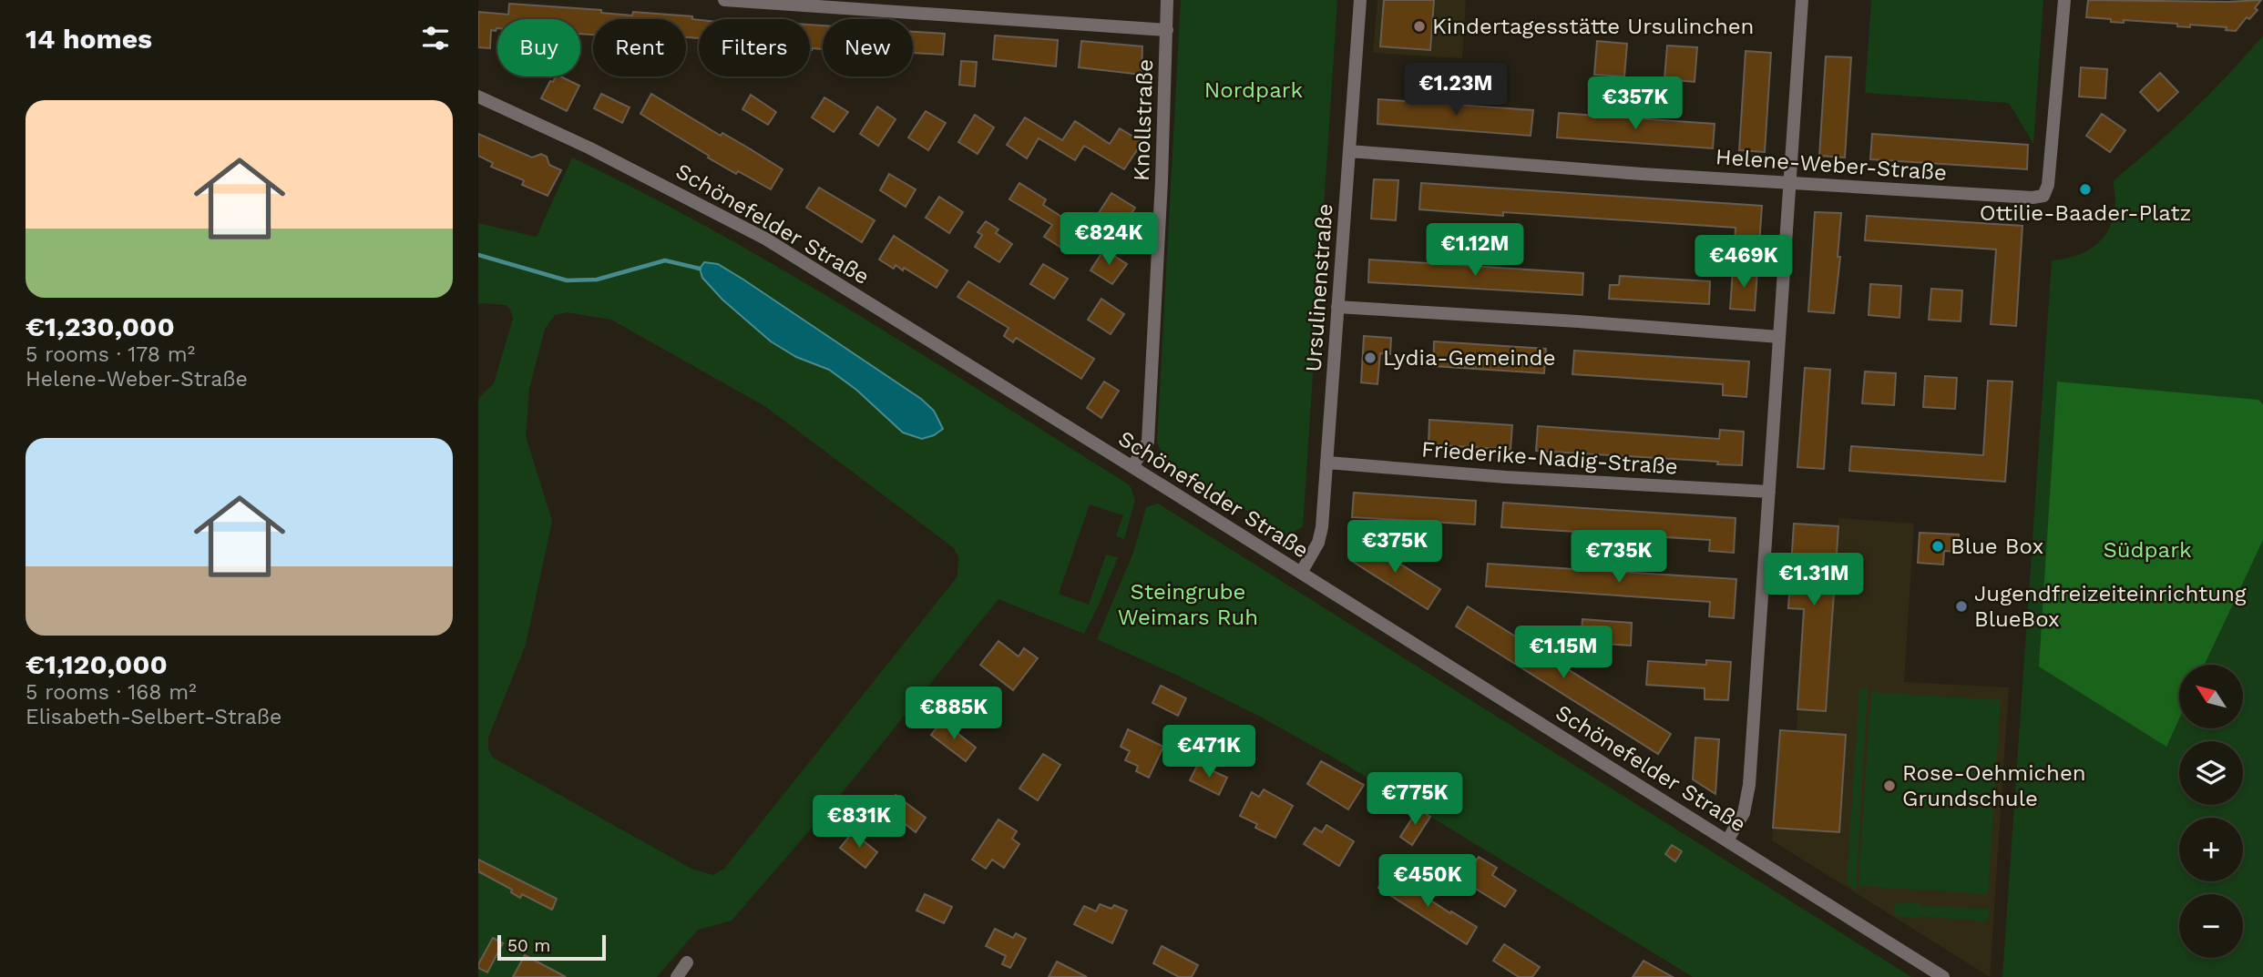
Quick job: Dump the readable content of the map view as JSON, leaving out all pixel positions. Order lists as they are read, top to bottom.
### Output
{
  "streets": {
    "street": [
      "Knollstraße",
      "Helene-Weber-Straße",
      "Schönefelder Straße",
      "Ursulinenstraße",
      "Friederike-Nadig-Straße"
    ]
  },
  "crossings": [
    ["Knollstraße", "Schönefelder Straße"],
    ["Helene-Weber-Straße", "Ursulinenstraße"],
    ["Schönefelder Straße", "Ursulinenstraße"],
    ["Ursulinenstraße", "Friederike-Nadig-Straße"]
  ],
  "parks": ["Nordpark", "Südpark", "Steingrube Weimars Ruh"],
  "places": [
    "Kindertagesstätte Ursulinchen",
    "Ottilie-Baader-Platz",
    "Lydia-Gemeinde",
    "Blue Box",
    "Jugendfreizeiteinrichtung BlueBox",
    "Rose-Oehmichen Grundschule"
  ],
  "scale_bar": "50 m",
  "north": "top left",
  "page": {
    "heading": "14 homes",
    "chip": [
      "Buy",
      "Rent",
      "Filters",
      "New"
    ],
    "price": [
      "€1.23M",
      "€357K",
      "€824K",
      "€1.12M",
      "€469K",
      "€375K",
      "€735K",
      "€1.31M",
      "€1.15M",
      "€885K",
      "€471K",
      "€775K",
      "€831K",
      "€450K"
    ],
    "list": [
      {
        "name": "€1,230,000",
        "note": "5 rooms · 178 m² · Helene-Weber-Straße"
      },
      {
        "name": "€1,120,000",
        "note": "5 rooms · 168 m² · Elisabeth-Selbert-Straße"
      }
    ],
    "map_buttons": ["+", "−"],
    "scale": "50 m"
  }
}
